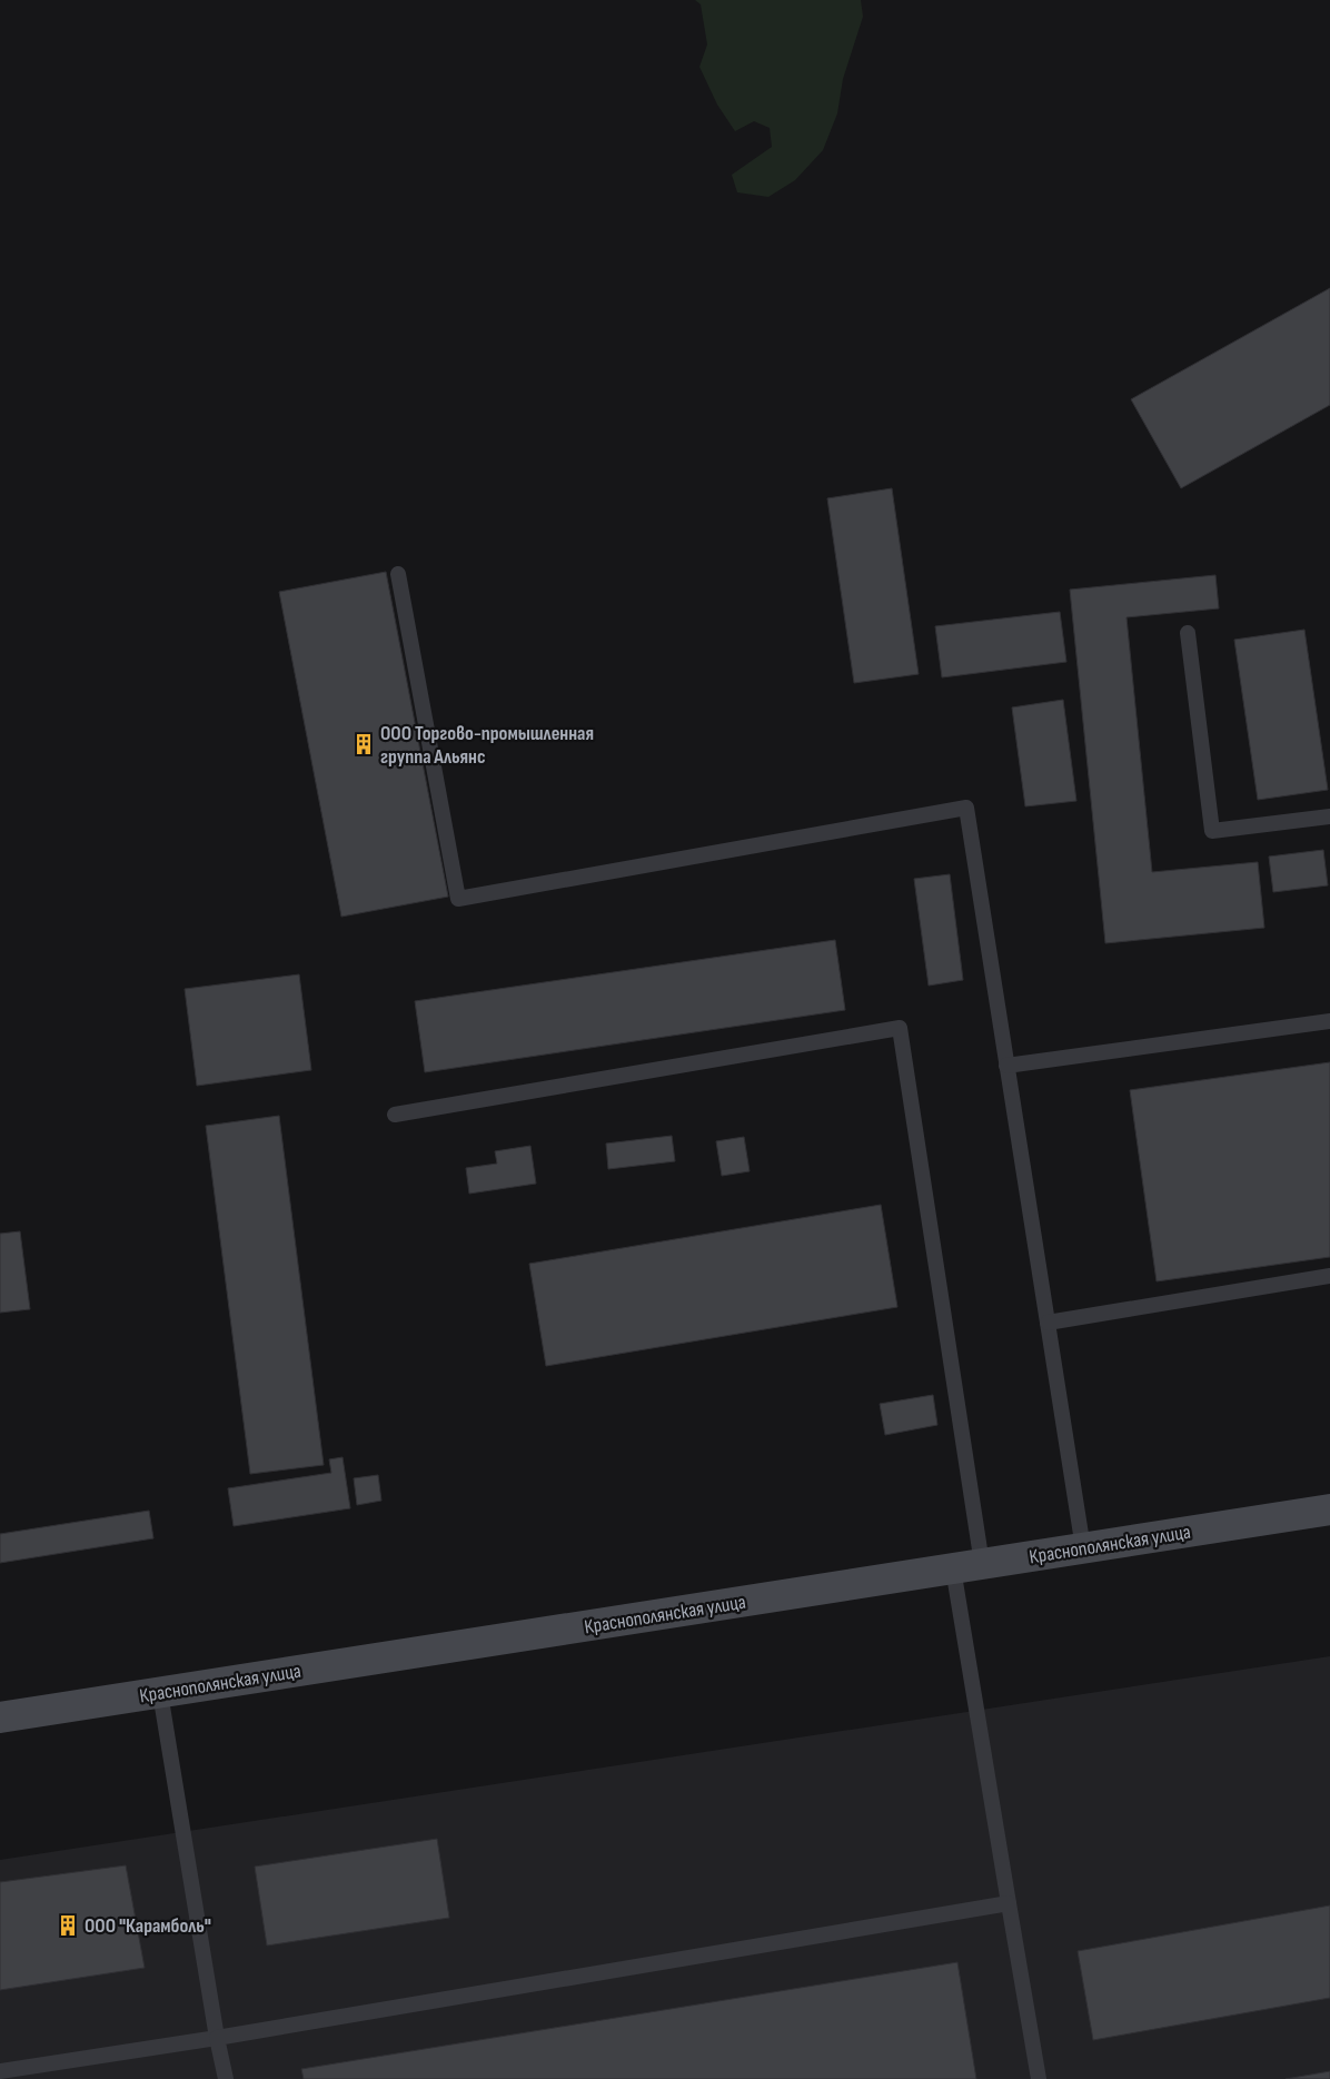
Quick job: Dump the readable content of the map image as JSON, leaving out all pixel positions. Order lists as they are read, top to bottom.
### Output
{
  "streets": {
    "main road": ["Краснополянская улица"]
  },
  "places": {
    "building": ["ООО Торгово-промышленная группа Альянс", "ООО \"Карамболь\""]
  }
}
